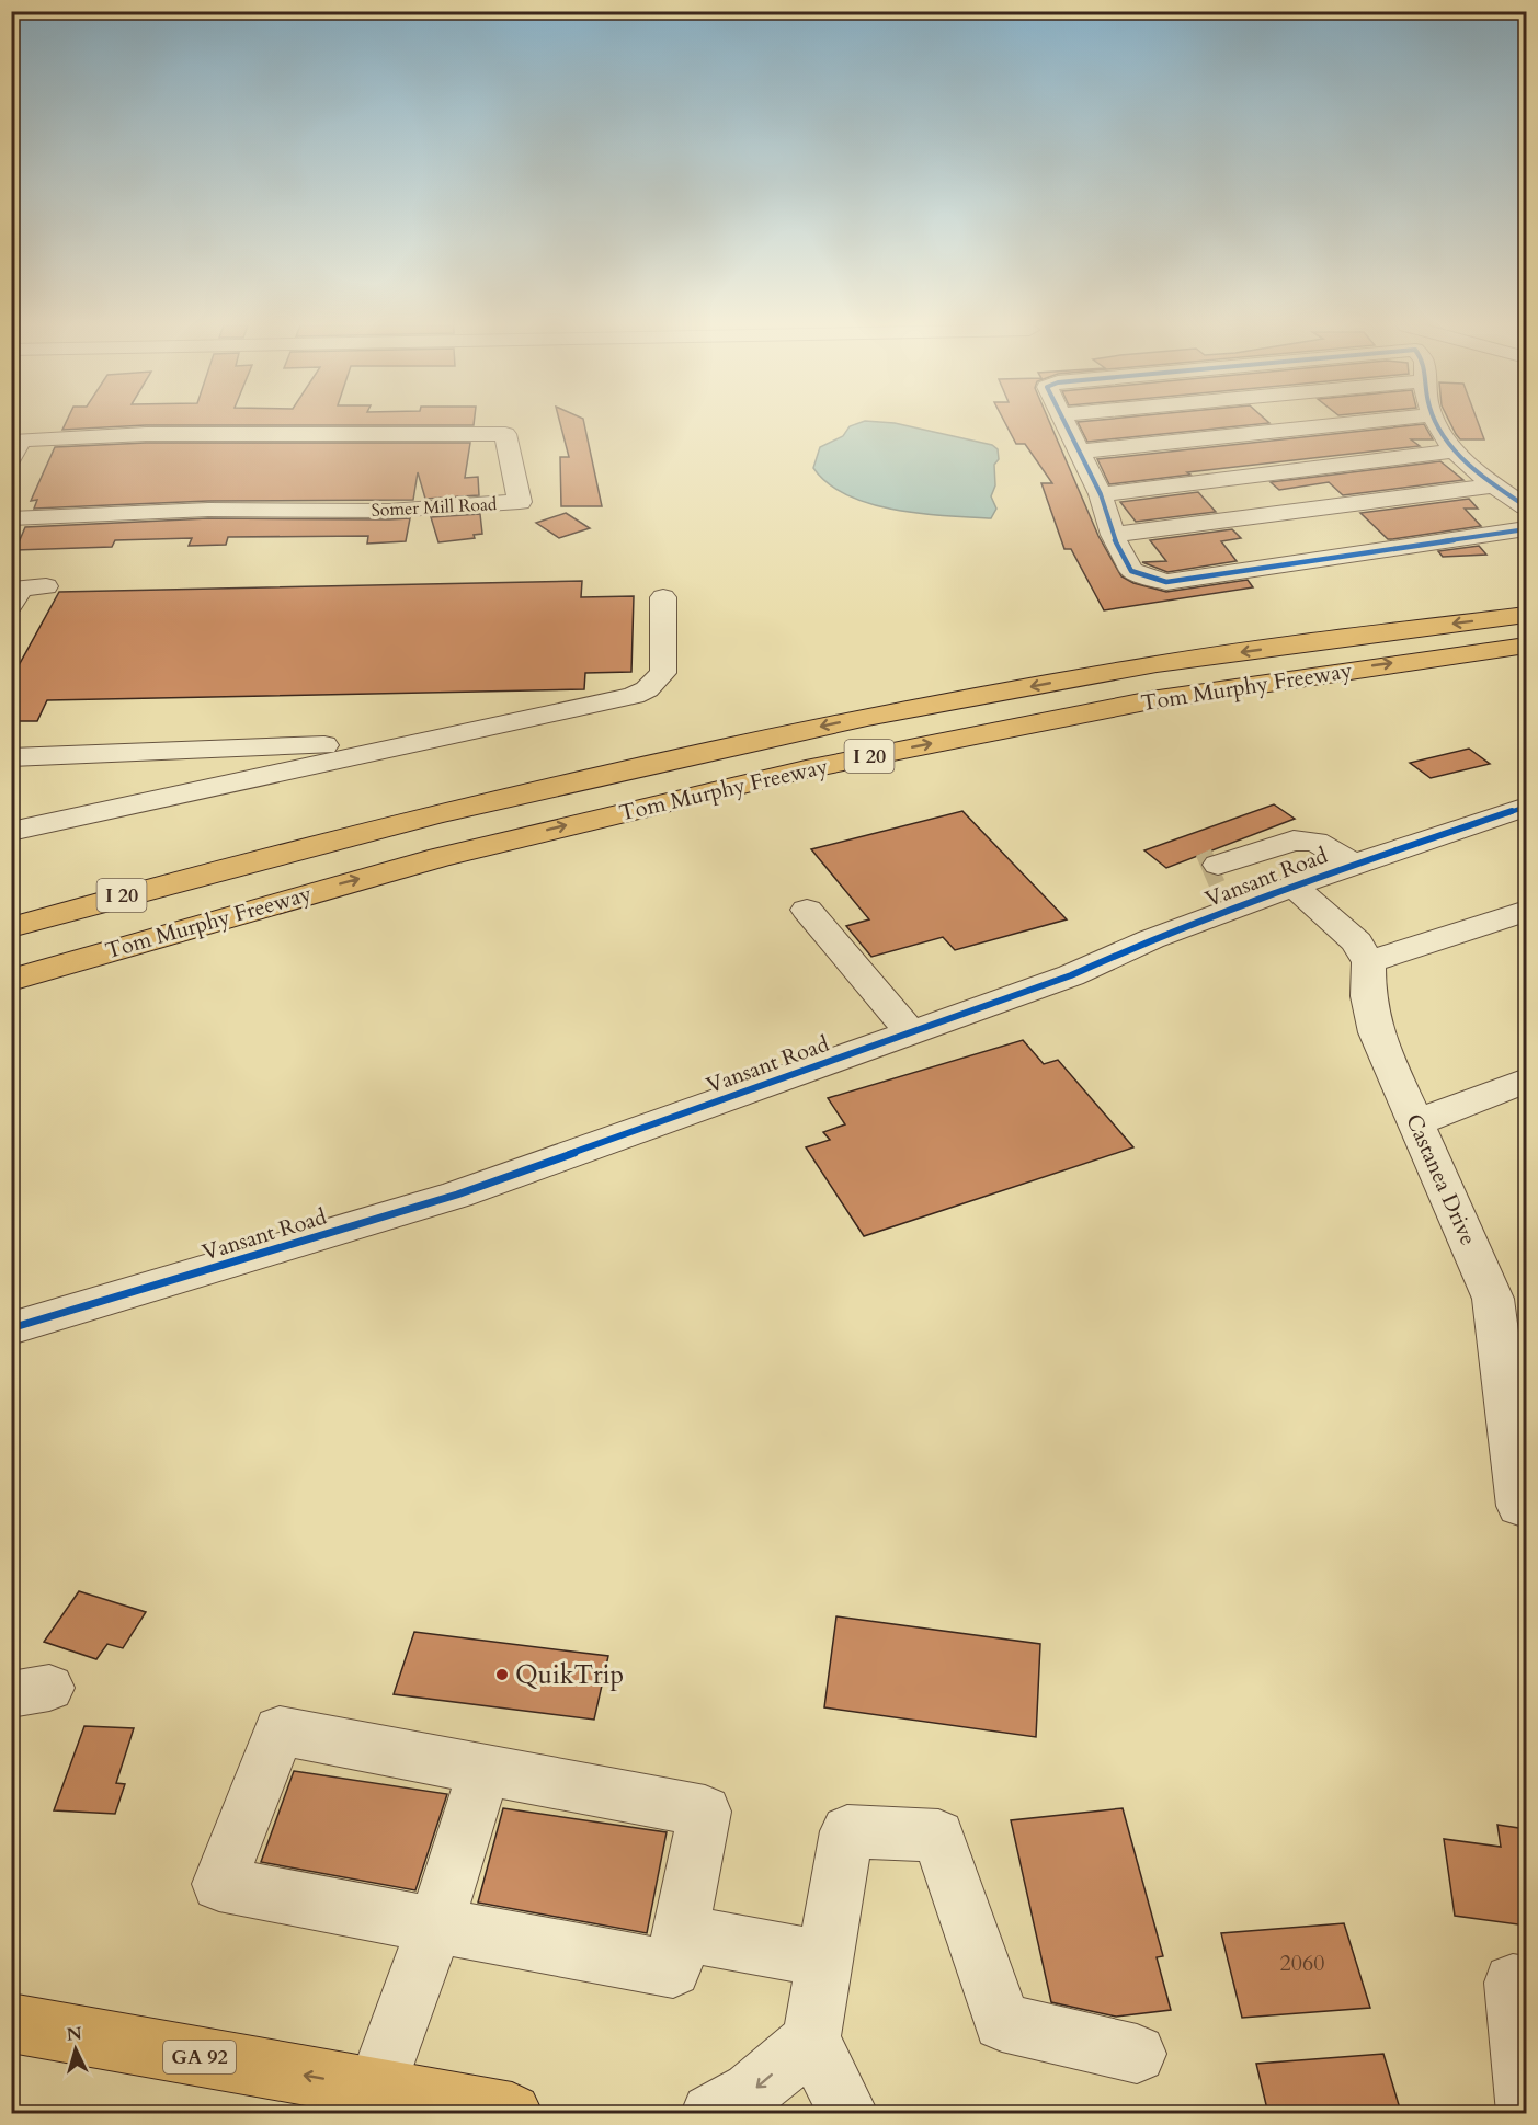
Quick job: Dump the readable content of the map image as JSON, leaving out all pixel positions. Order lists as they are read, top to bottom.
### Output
{
  "streets": {
    "main road": ["Tom Murphy Freeway", "I 20", "GA 92"],
    "street": ["Somer Mill Road", "Vansant Road", "Castanea Drive"]
  },
  "places": ["QuikTrip"],
  "house_numbers": ["2060"],
  "north": "top"
}
